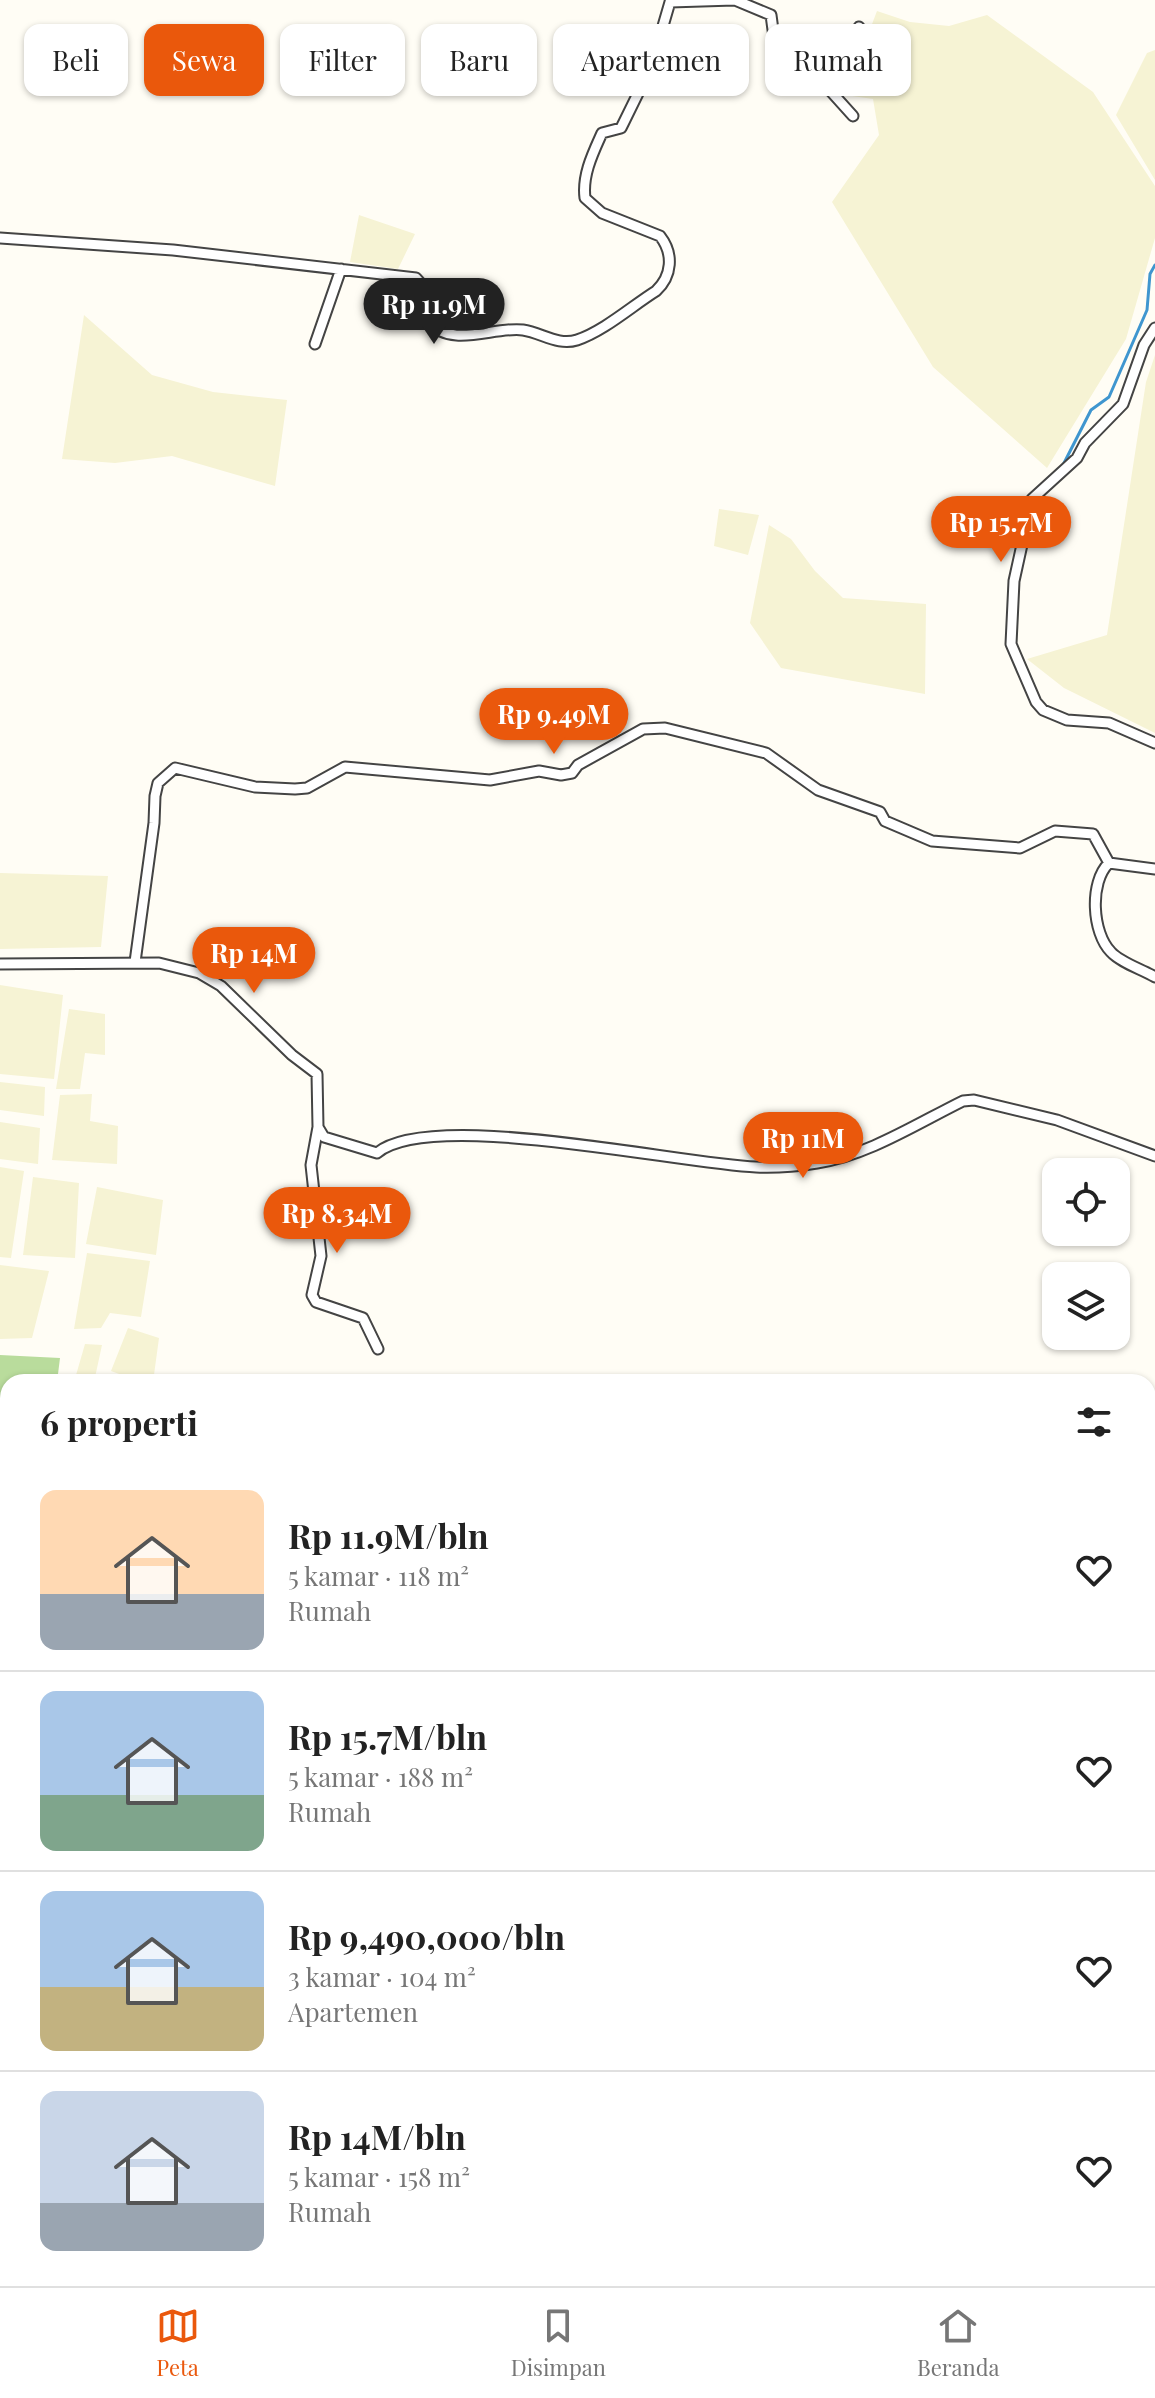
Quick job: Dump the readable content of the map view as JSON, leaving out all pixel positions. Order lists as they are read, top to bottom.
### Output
{
  "page": {
    "chip": [
      "Beli",
      "Sewa",
      "Filter",
      "Baru",
      "Apartemen",
      "Rumah"
    ],
    "price": [
      "Rp 11.9M",
      "Rp 15.7M",
      "Rp 9.49M",
      "Rp 14M",
      "Rp 11M",
      "Rp 8.34M"
    ],
    "heading": "6 properti",
    "list": [
      {
        "name": "Rp 11.9M/bln",
        "note": "5 kamar · 118 m² · Rumah"
      },
      {
        "name": "Rp 15.7M/bln",
        "note": "5 kamar · 188 m² · Rumah"
      },
      {
        "name": "Rp 9,490,000/bln",
        "note": "3 kamar · 104 m² · Apartemen"
      },
      {
        "name": "Rp 14M/bln",
        "note": "5 kamar · 158 m² · Rumah"
      }
    ],
    "tabs": ["Peta", "Disimpan", "Beranda"]
  }
}
